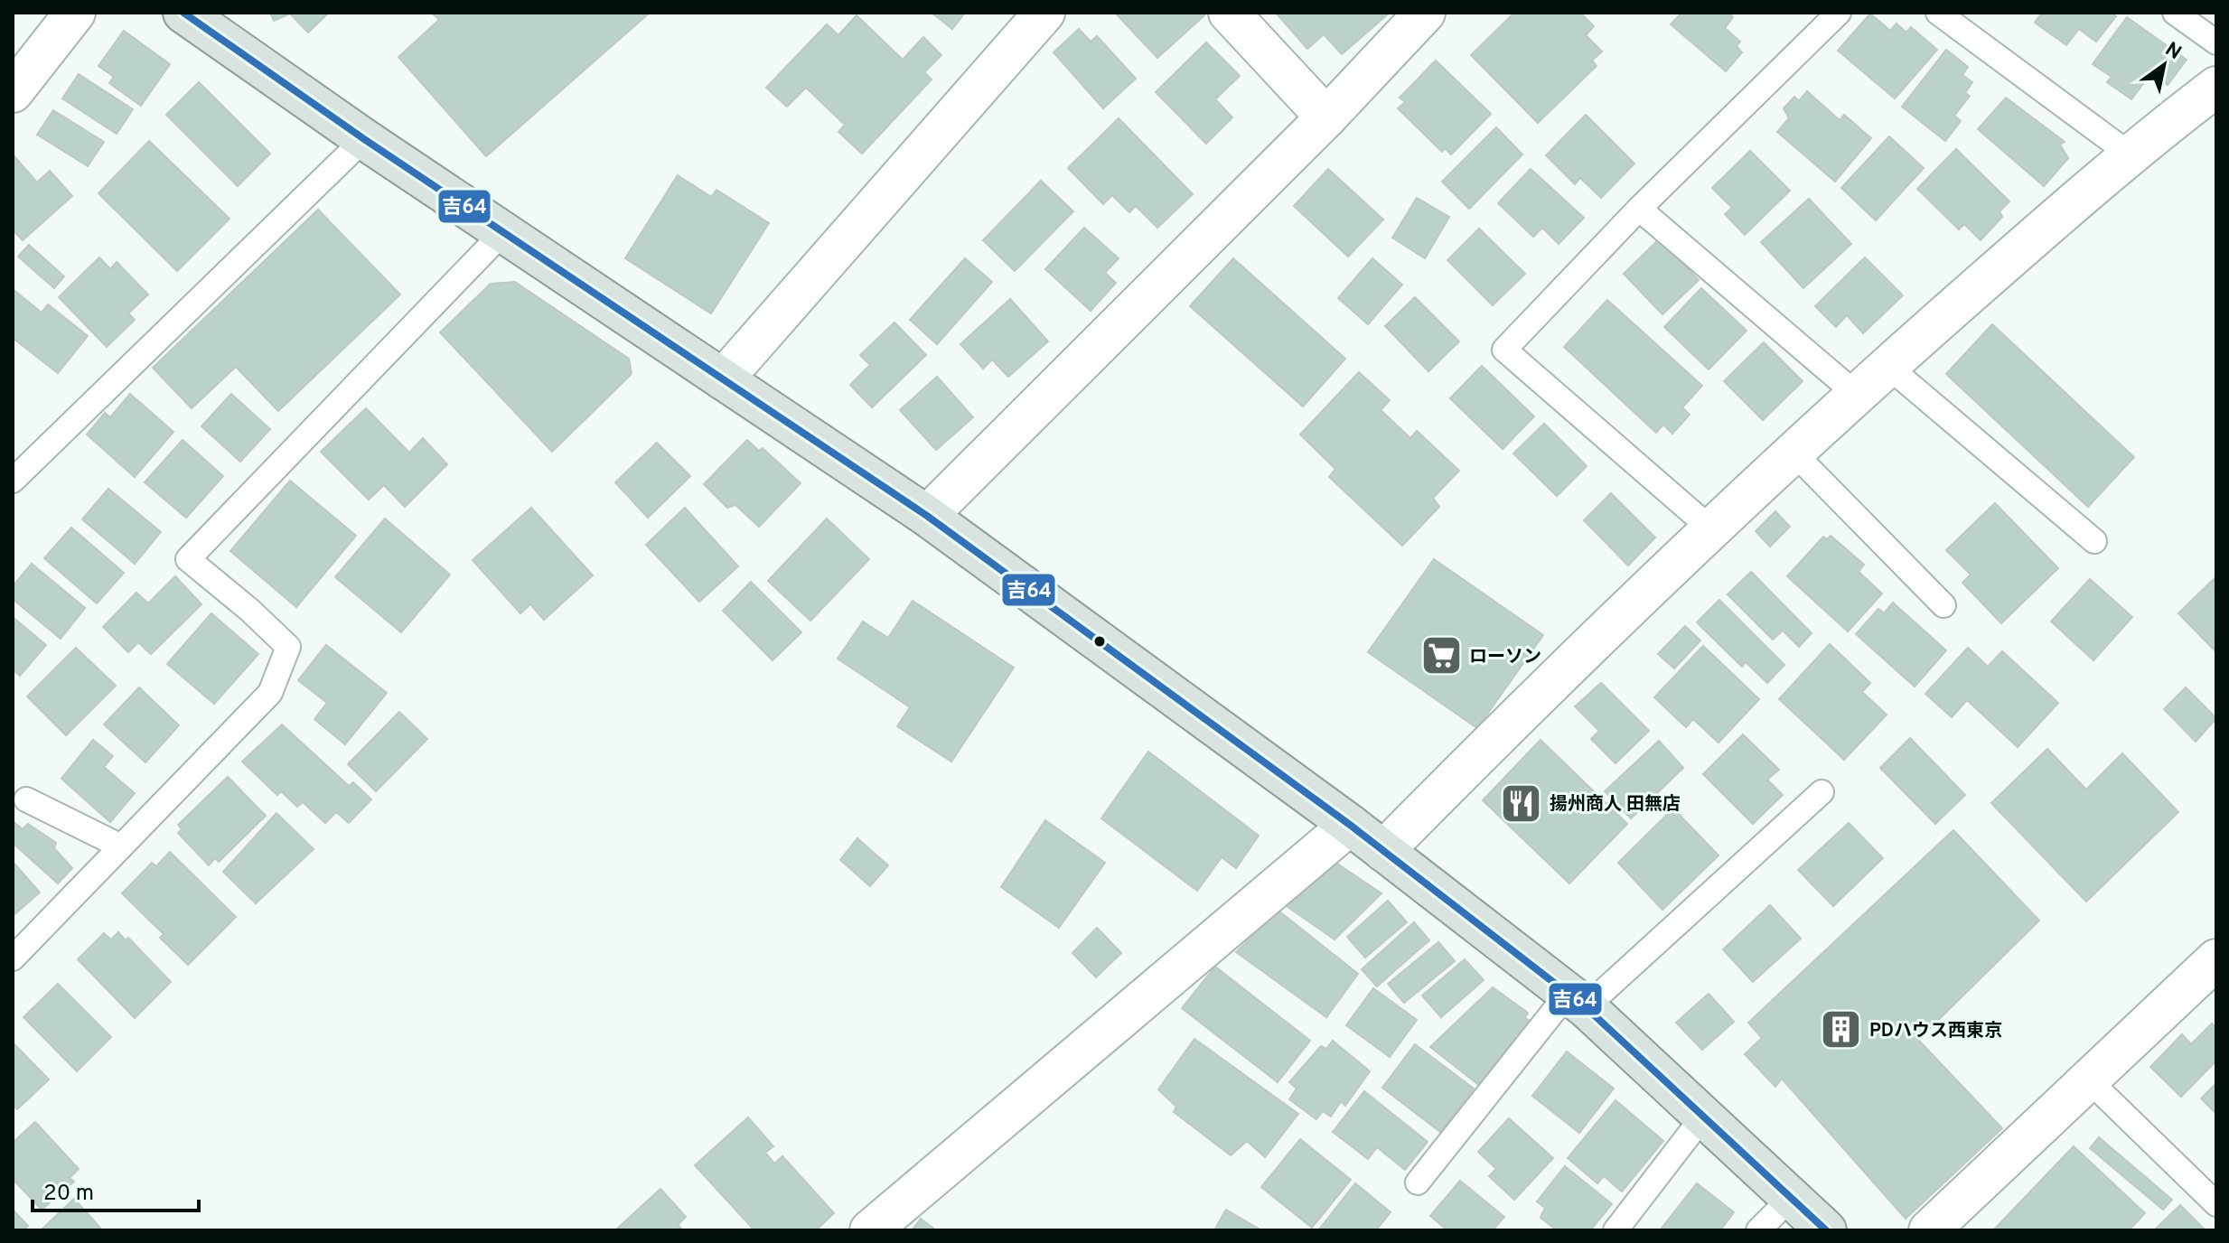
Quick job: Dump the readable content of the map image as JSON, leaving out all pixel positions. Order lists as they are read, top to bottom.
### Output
{
  "places": {
    "supermarket": ["ローソン"],
    "restaurant": ["揚州商人 田無店"],
    "building": ["PDハウス西東京"]
  },
  "lines": ["transit line 吉64"],
  "scale_bar": "20 m",
  "north": "top right"
}
